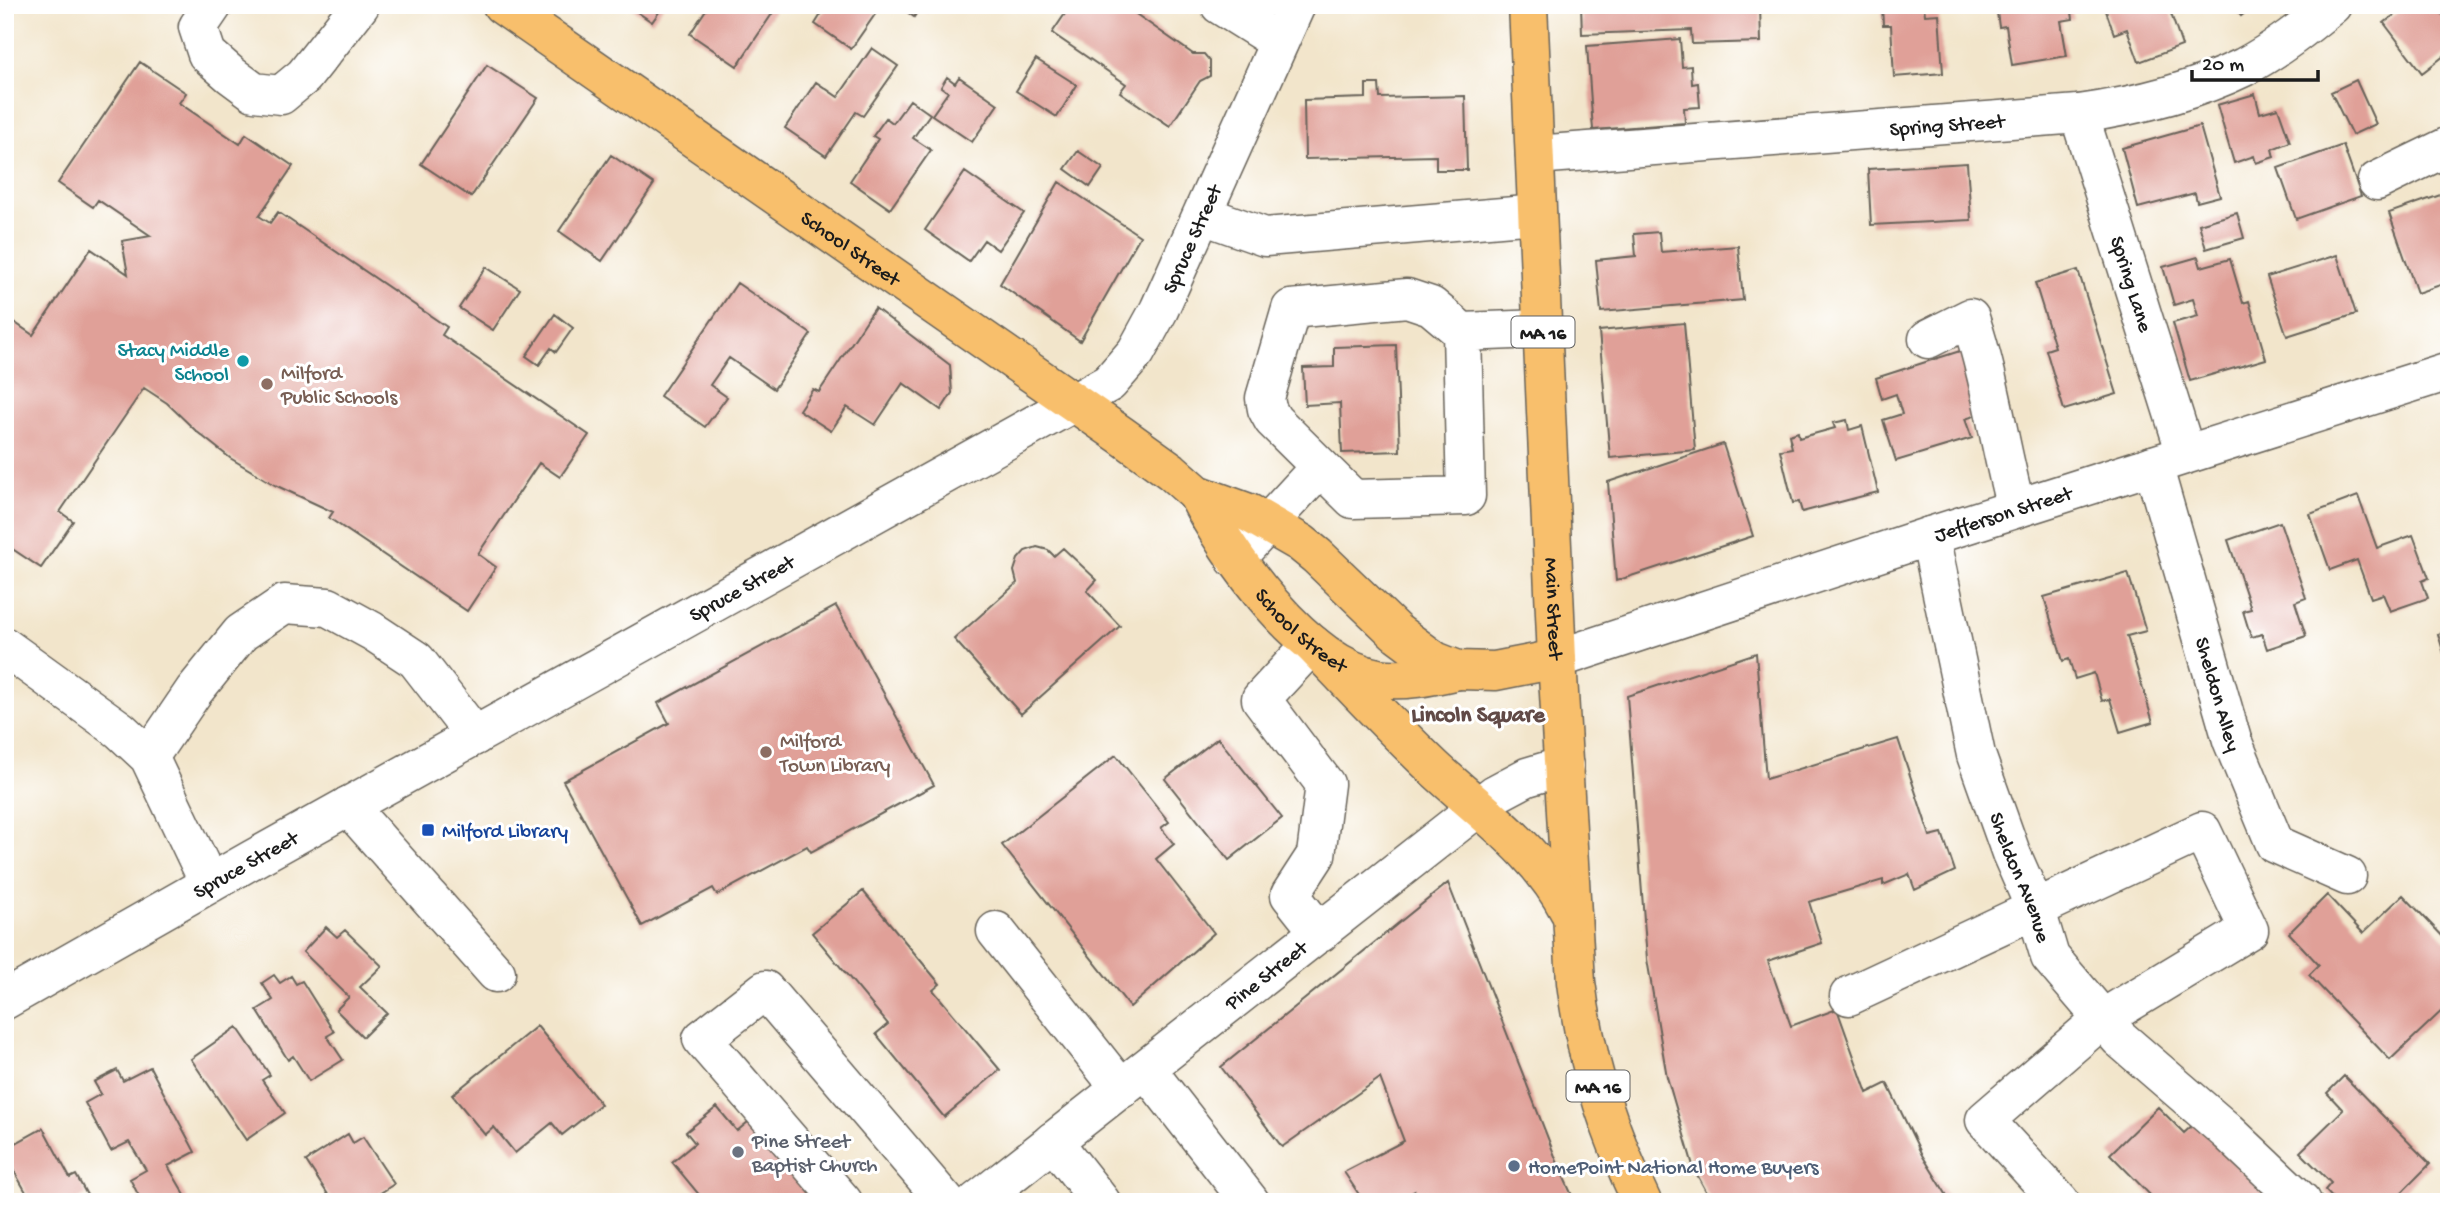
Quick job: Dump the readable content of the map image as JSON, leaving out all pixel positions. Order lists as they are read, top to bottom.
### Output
{
  "streets": {
    "main road": ["School Street", "MA 16", "Main Street"],
    "street": [
      "Spring Street",
      "Spruce Street",
      "Spring Lane",
      "Jefferson Street",
      "Sheldon Alley",
      "Sheldon Avenue",
      "Pine Street"
    ]
  },
  "crossings": [
    ["Spring Street", "Spring Lane"],
    ["Spring Street", "Main Street"],
    ["Spruce Street", "School Street"],
    ["School Street", "Jefferson Street"],
    ["School Street", "Main Street"],
    ["Spring Lane", "Jefferson Street"],
    ["Spring Lane", "Sheldon Alley"],
    ["Jefferson Street", "Main Street"],
    ["Jefferson Street", "Sheldon Alley"],
    ["Jefferson Street", "Sheldon Avenue"],
    ["Main Street", "Pine Street"]
  ],
  "districts": ["Lincoln Square"],
  "places": {
    "other": [
      "Stacy Middle School",
      "Milford Public Schools",
      "Milford Town Library",
      "Pine Street Baptist Church",
      "HomePoint National Home Buyers"
    ],
    "transit": ["Milford Library"]
  },
  "scale_bar": "20 m"
}
